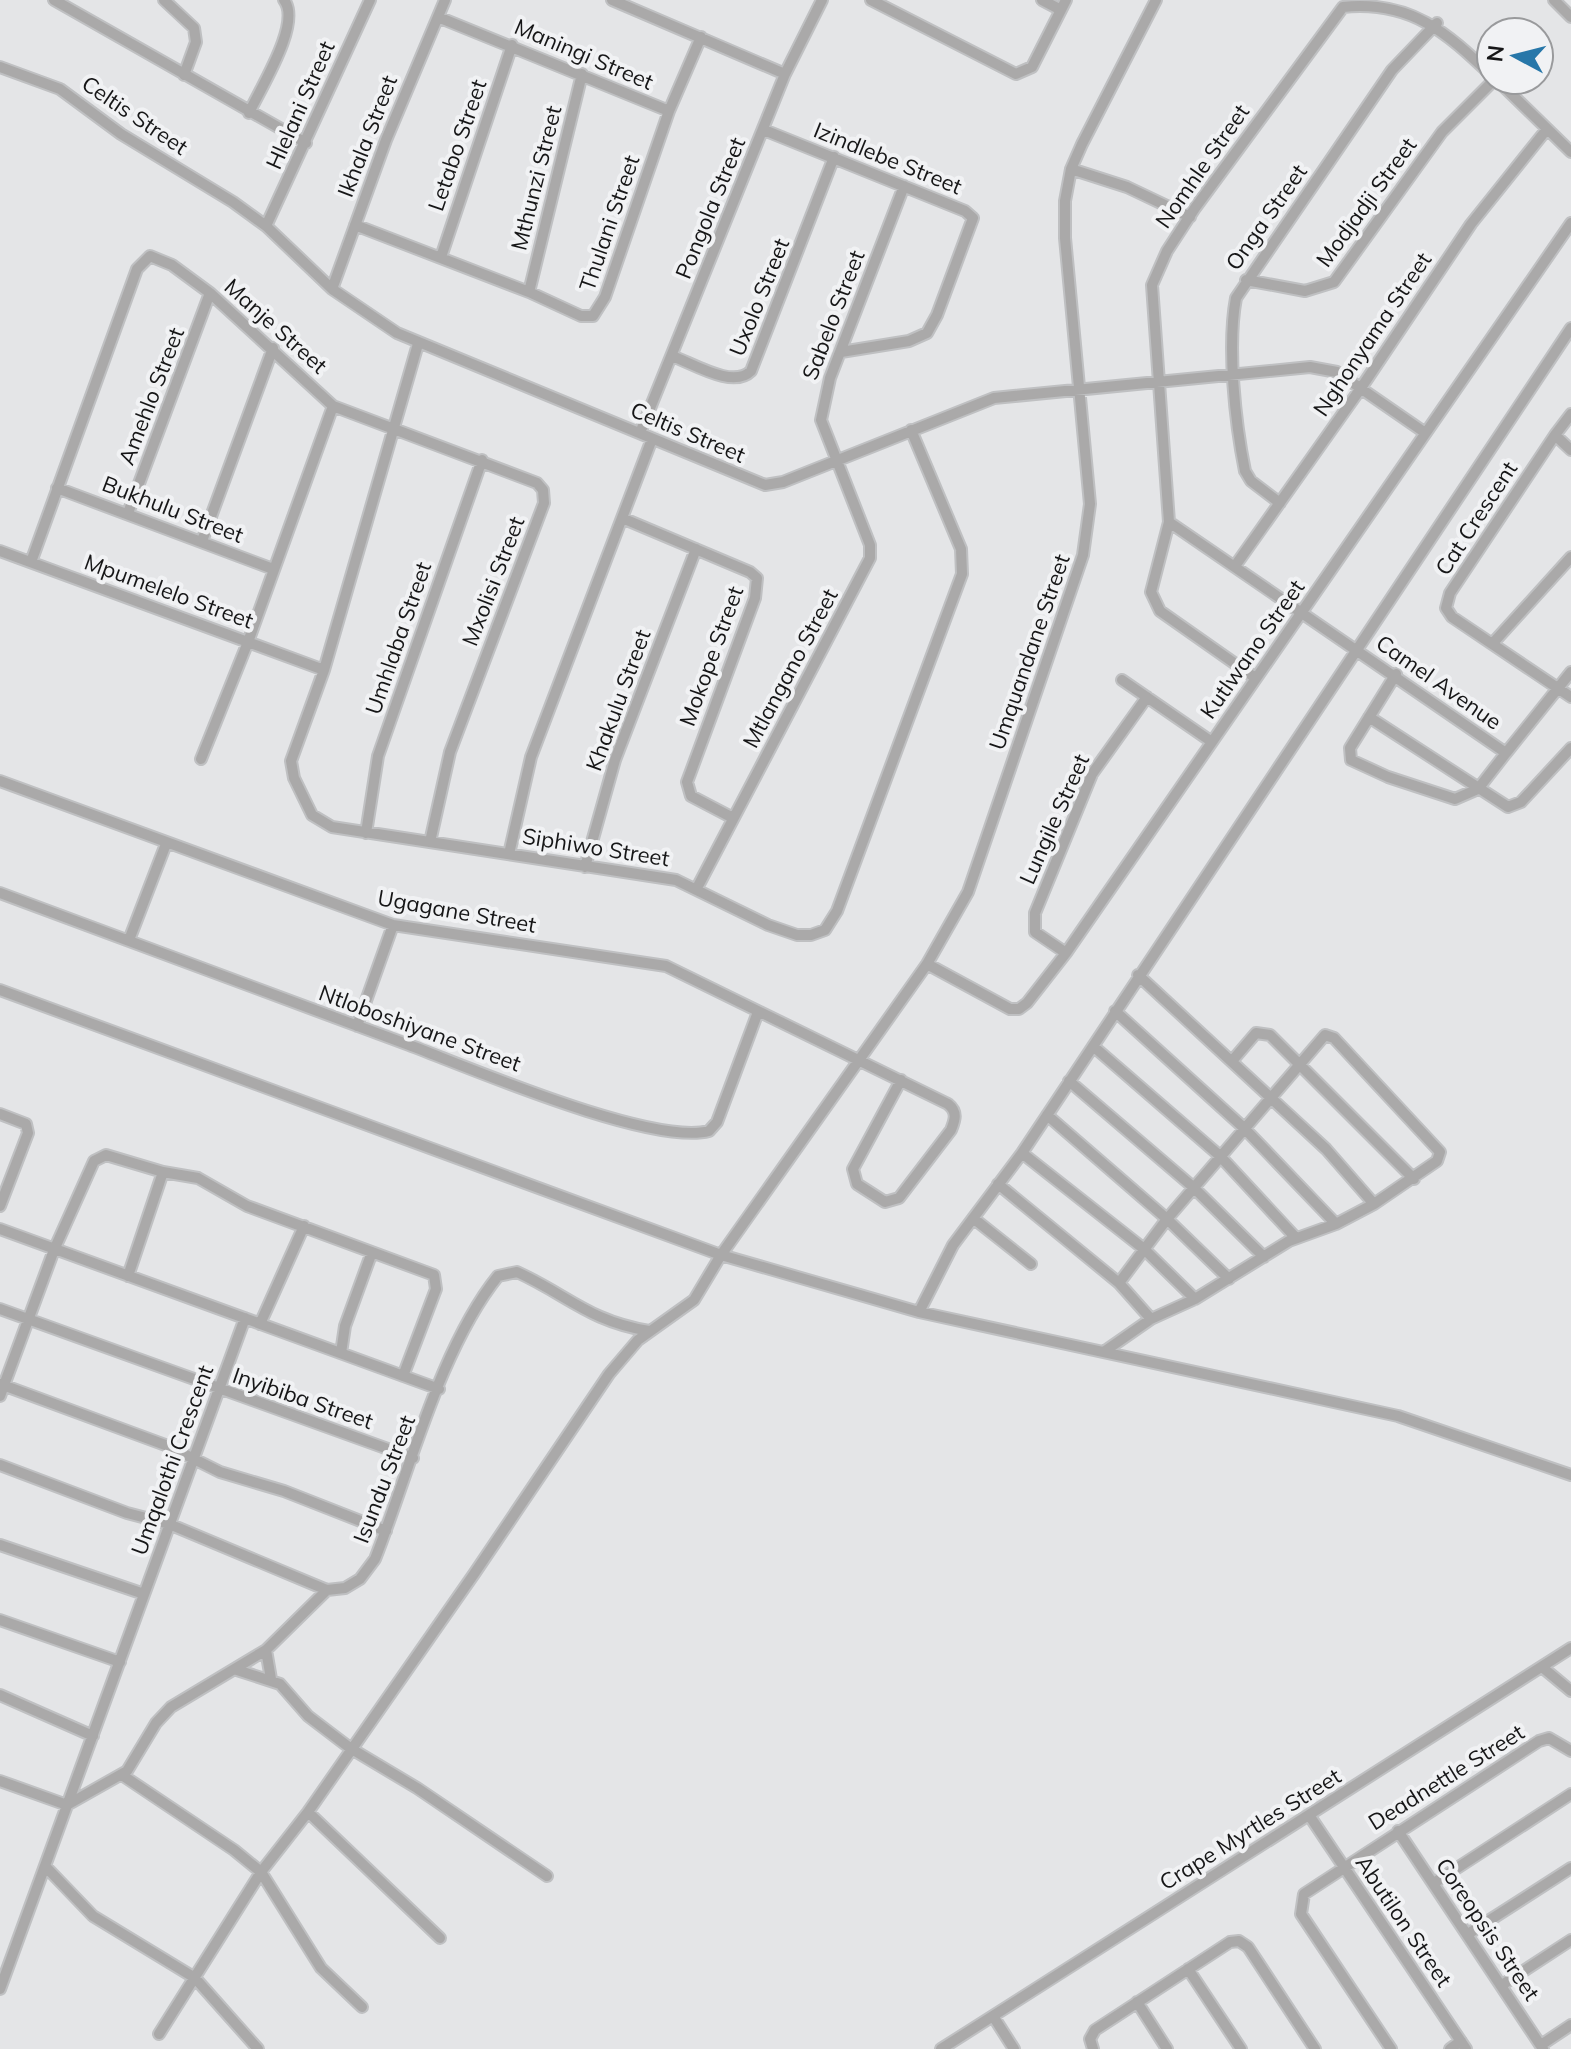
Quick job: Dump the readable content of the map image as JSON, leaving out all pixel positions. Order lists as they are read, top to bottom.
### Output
{
  "streets": {
    "street": [
      "Maningi Street",
      "Hlelani Street",
      "Celtis Street",
      "Ikhala Street",
      "Letabo Street",
      "Izindlebe Street",
      "Nomhle Street",
      "Mthunzi Street",
      "Modjadji Street",
      "Pongola Street",
      "Onga Street",
      "Thulani Street",
      "Uxolo Street",
      "Sabelo Street",
      "Manje Street",
      "Nghonyama Street",
      "Amehlo Street",
      "Bukhulu Street",
      "Cat Crescent",
      "Mxolisi Street",
      "Mpumelelo Street",
      "Umhlaba Street",
      "Kutlwano Street",
      "Umquandane Street",
      "Mokope Street",
      "Mtlangano Street",
      "Camel Avenue",
      "Khakulu Street",
      "Lungile Street",
      "Siphiwo Street",
      "Ugagane Street",
      "Ntloboshiyane Street",
      "Inyibiba Street",
      "Umqalothi Crescent",
      "Isundu Street",
      "Deadnettle Street",
      "Crape Myrtles Street",
      "Abutilon Street",
      "Coreopsis Street"
    ]
  },
  "crossings": [
    ["Maningi Street", "Ikhala Street"],
    ["Maningi Street", "Letabo Street"],
    ["Maningi Street", "Mthunzi Street"],
    ["Maningi Street", "Thulani Street"],
    ["Hlelani Street", "Celtis Street"],
    ["Celtis Street", "Ikhala Street"],
    ["Celtis Street", "Nomhle Street"],
    ["Celtis Street", "Pongola Street"],
    ["Celtis Street", "Onga Street"],
    ["Celtis Street", "Sabelo Street"],
    ["Celtis Street", "Nghonyama Street"],
    ["Celtis Street", "Kutlwano Street"],
    ["Celtis Street", "Umquandane Street"],
    ["Celtis Street", "Mtlangano Street"],
    ["Celtis Street", "Siphiwo Street"],
    ["Ikhala Street", "Thulani Street"],
    ["Letabo Street", "Thulani Street"],
    ["Izindlebe Street", "Pongola Street"],
    ["Izindlebe Street", "Uxolo Street"],
    ["Izindlebe Street", "Sabelo Street"],
    ["Nomhle Street", "Kutlwano Street"],
    ["Nomhle Street", "Camel Avenue"],
    ["Mthunzi Street", "Thulani Street"],
    ["Modjadji Street", "Onga Street"],
    ["Pongola Street", "Uxolo Street"],
    ["Onga Street", "Nghonyama Street"],
    ["Sabelo Street", "Mtlangano Street"],
    ["Manje Street", "Amehlo Street"],
    ["Manje Street", "Bukhulu Street"],
    ["Manje Street", "Mxolisi Street"],
    ["Manje Street", "Mpumelelo Street"],
    ["Nghonyama Street", "Camel Avenue"],
    ["Amehlo Street", "Bukhulu Street"],
    ["Cat Crescent", "Camel Avenue"],
    ["Mxolisi Street", "Umhlaba Street"],
    ["Mxolisi Street", "Siphiwo Street"],
    ["Mpumelelo Street", "Siphiwo Street"],
    ["Umhlaba Street", "Siphiwo Street"],
    ["Kutlwano Street", "Umquandane Street"],
    ["Kutlwano Street", "Camel Avenue"],
    ["Kutlwano Street", "Lungile Street"],
    ["Umquandane Street", "Ugagane Street"],
    ["Umquandane Street", "Isundu Street"],
    ["Mokope Street", "Mtlangano Street"],
    ["Mokope Street", "Khakulu Street"],
    ["Mtlangano Street", "Siphiwo Street"],
    ["Khakulu Street", "Siphiwo Street"],
    ["Ugagane Street", "Ntloboshiyane Street"],
    ["Inyibiba Street", "Umqalothi Crescent"],
    ["Inyibiba Street", "Isundu Street"],
    ["Deadnettle Street", "Abutilon Street"],
    ["Deadnettle Street", "Coreopsis Street"],
    ["Crape Myrtles Street", "Abutilon Street"]
  ],
  "north": "left"
}
